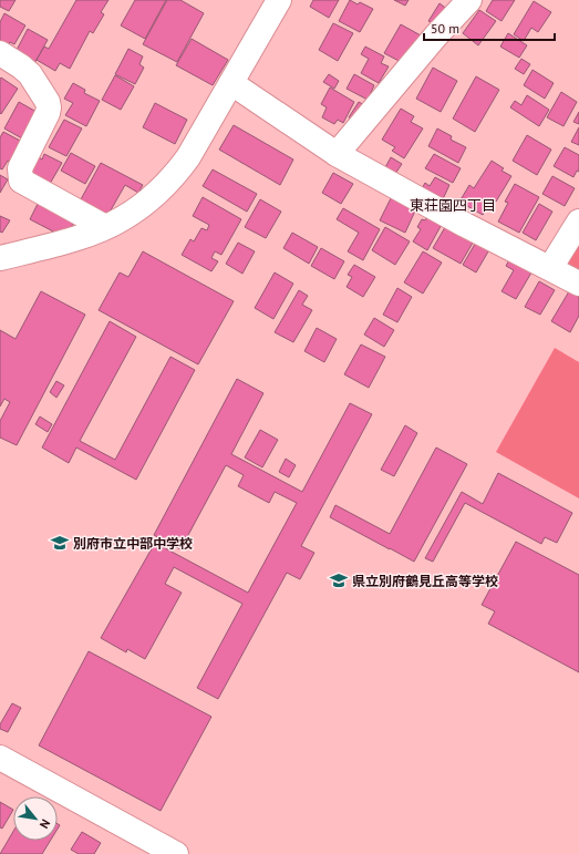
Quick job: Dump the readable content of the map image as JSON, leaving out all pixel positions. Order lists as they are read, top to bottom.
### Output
{
  "districts": ["東荘園四丁目"],
  "places": {
    "school or university": ["別府市立中部中学校", "県立別府鶴見丘高等学校"]
  },
  "scale_bar": "50 m",
  "north": "bottom right"
}
